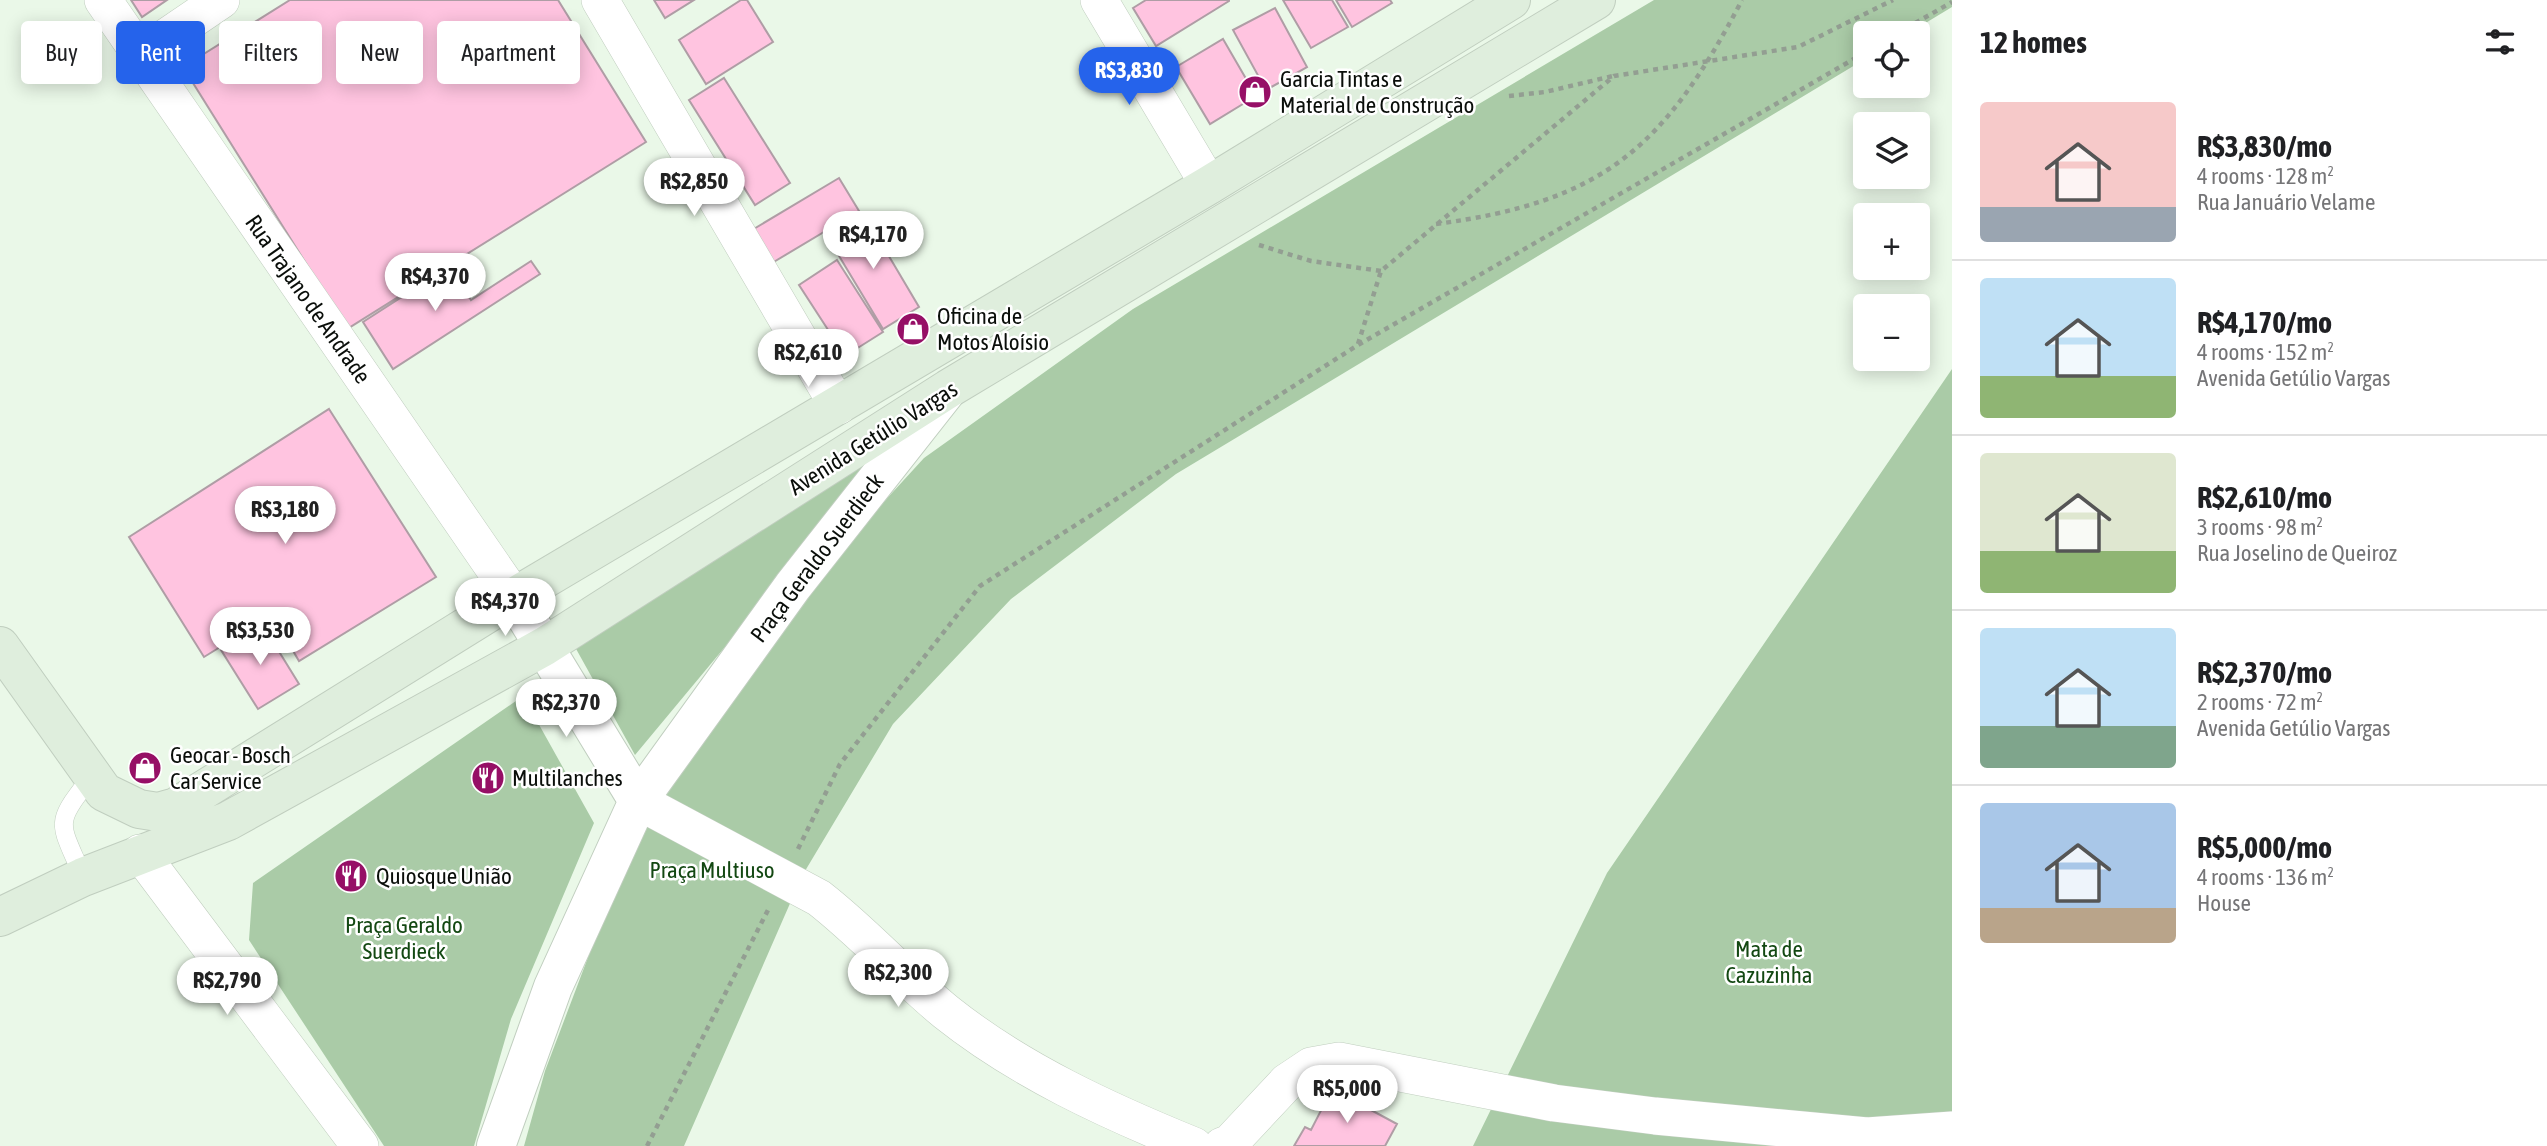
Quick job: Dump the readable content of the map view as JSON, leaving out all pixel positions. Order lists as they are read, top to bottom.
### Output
{
  "streets": {
    "main road": ["Avenida Getúlio Vargas"],
    "street": ["Rua Trajano de Andrade", "Praça Geraldo Suerdieck"]
  },
  "crossings": [
    ["Rua Trajano de Andrade", "Avenida Getúlio Vargas"],
    ["Avenida Getúlio Vargas", "Praça Geraldo Suerdieck"]
  ],
  "parks": ["Praça Multiuso", "Praça Geraldo Suerdieck", "Mata de Cazuzinha"],
  "places": {
    "shop": ["Garcia Tintas e Material de Construção", "Oficina de Motos Aloísio", "Geocar - Bosch Car Service"],
    "restaurant": ["Multilanches", "Quiosque União"]
  },
  "page": {
    "heading": "12 homes",
    "map_buttons": ["+", "−"],
    "chip": [
      "Buy",
      "Rent",
      "Filters",
      "New",
      "Apartment"
    ],
    "price": [
      "R$3,830",
      "R$2,850",
      "R$4,170",
      "R$4,370",
      "R$2,610",
      "R$3,180",
      "R$4,370",
      "R$3,530",
      "R$2,370",
      "R$2,300",
      "R$2,790",
      "R$5,000"
    ],
    "list": [
      {
        "name": "R$3,830/mo",
        "note": "4 rooms · 128 m² · Rua Januário Velame"
      },
      {
        "name": "R$4,170/mo",
        "note": "4 rooms · 152 m² · Avenida Getúlio Vargas"
      },
      {
        "name": "R$2,610/mo",
        "note": "3 rooms · 98 m² · Rua Joselino de Queiroz"
      },
      {
        "name": "R$2,370/mo",
        "note": "2 rooms · 72 m² · Avenida Getúlio Vargas"
      },
      {
        "name": "R$5,000/mo",
        "note": "4 rooms · 136 m² · House"
      }
    ]
  }
}
